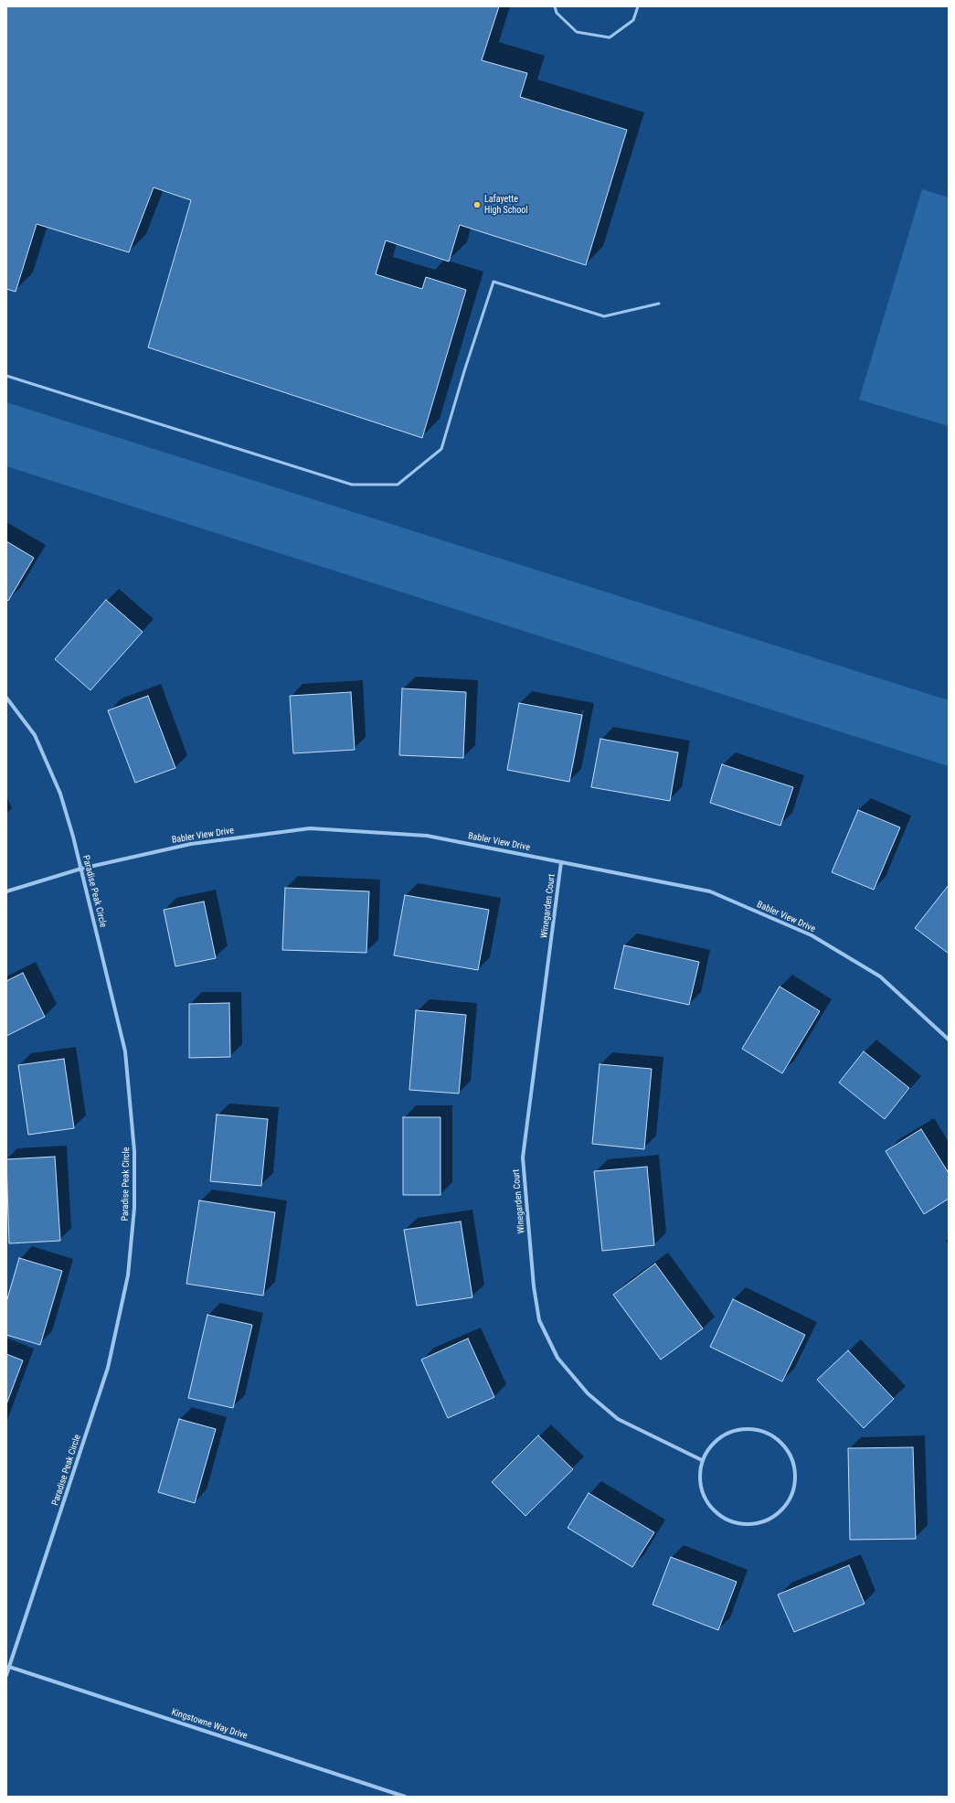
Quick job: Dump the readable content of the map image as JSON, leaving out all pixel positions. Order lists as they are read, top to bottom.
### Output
{
  "streets": {
    "street": [
      "Babler View Drive",
      "Paradise Peak Circle",
      "Winegarden Court",
      "Kingstowne Way Drive"
    ]
  },
  "crossings": [
    ["Babler View Drive", "Paradise Peak Circle"],
    ["Babler View Drive", "Winegarden Court"],
    ["Paradise Peak Circle", "Kingstowne Way Drive"]
  ],
  "places": ["Lafayette High School"]
}
